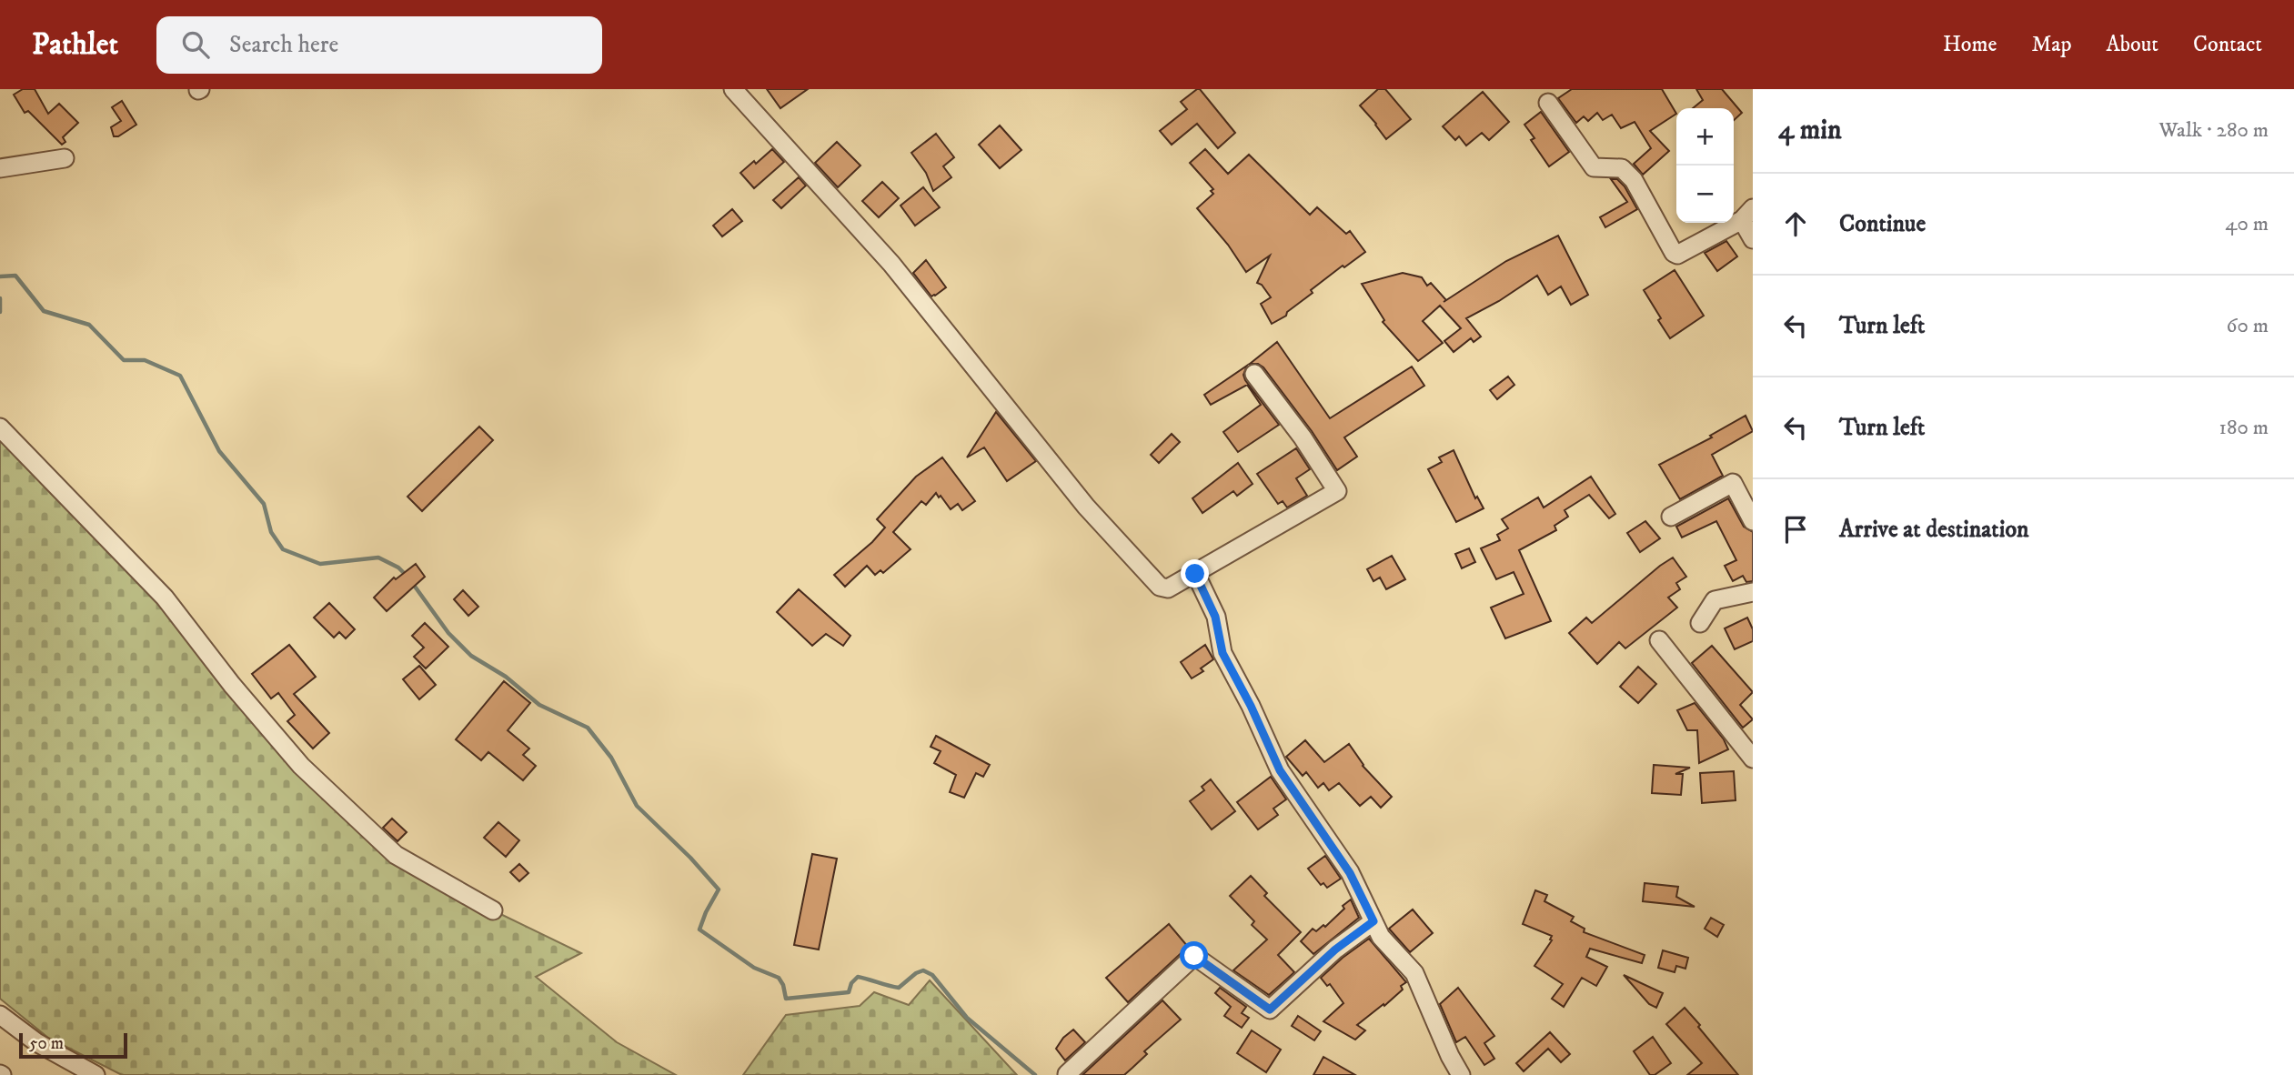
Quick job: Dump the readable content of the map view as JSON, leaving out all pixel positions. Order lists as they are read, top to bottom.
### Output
{
  "scale_bar": "50 m",
  "page": {
    "header": "Pathlet",
    "search": "Search here",
    "nav": [
      "Home",
      "Map",
      "About",
      "Contact"
    ],
    "heading": ["4 min", "Walk · 280 m"],
    "map_buttons": ["+", "−"],
    "list": [
      ["Continue", "40 m"],
      ["Turn left", "60 m"],
      ["Turn left", "180 m"],
      "Arrive at destination"
    ],
    "scale": "50 m"
  }
}
